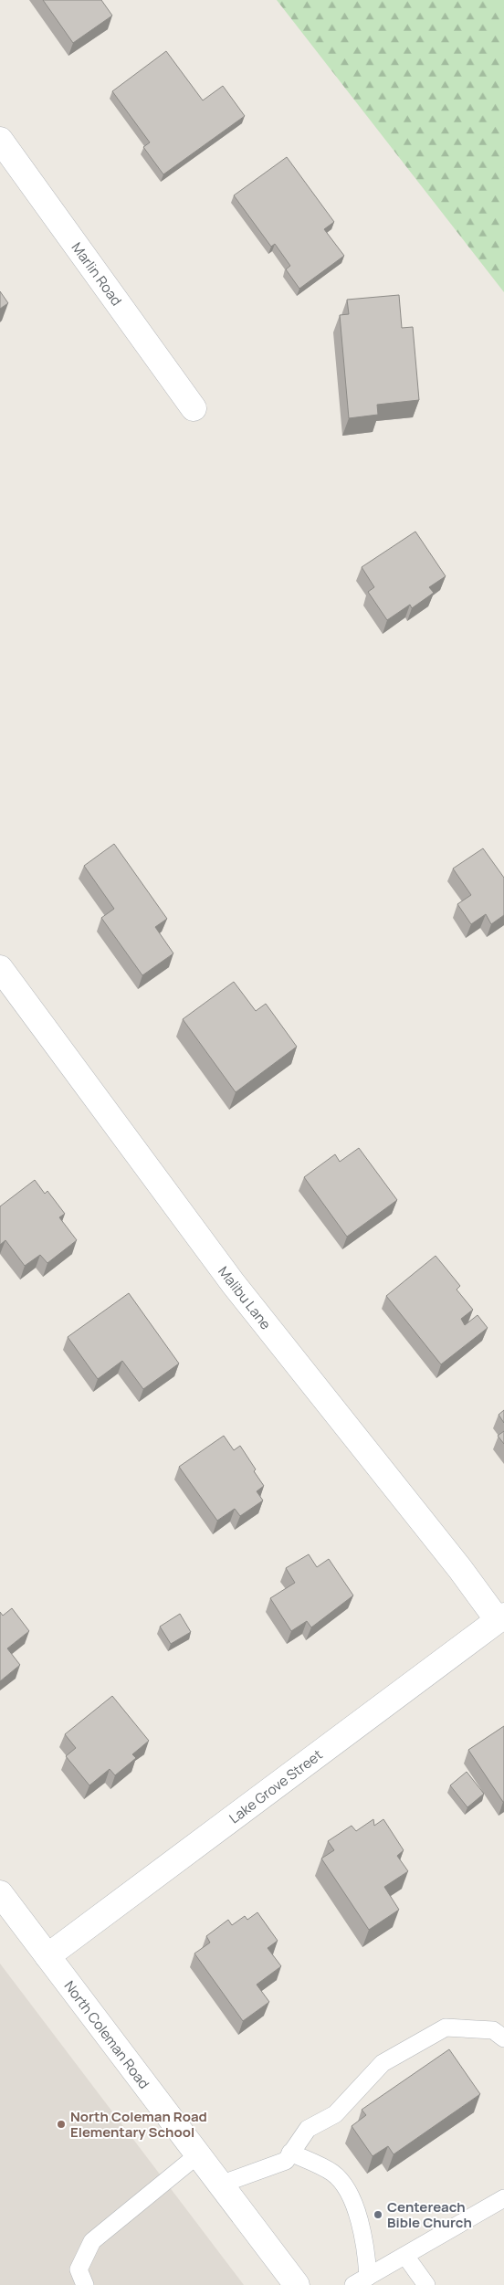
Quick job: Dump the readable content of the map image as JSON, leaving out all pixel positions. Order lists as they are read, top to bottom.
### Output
{
  "streets": {
    "street": [
      "Marlin Road",
      "Malibu Lane",
      "Lake Grove Street",
      "North Coleman Road"
    ]
  },
  "crossings": [
    ["Malibu Lane", "Lake Grove Street"],
    ["Lake Grove Street", "North Coleman Road"]
  ],
  "places": ["North Coleman Road Elementary School", "Centereach Bible Church"]
}
